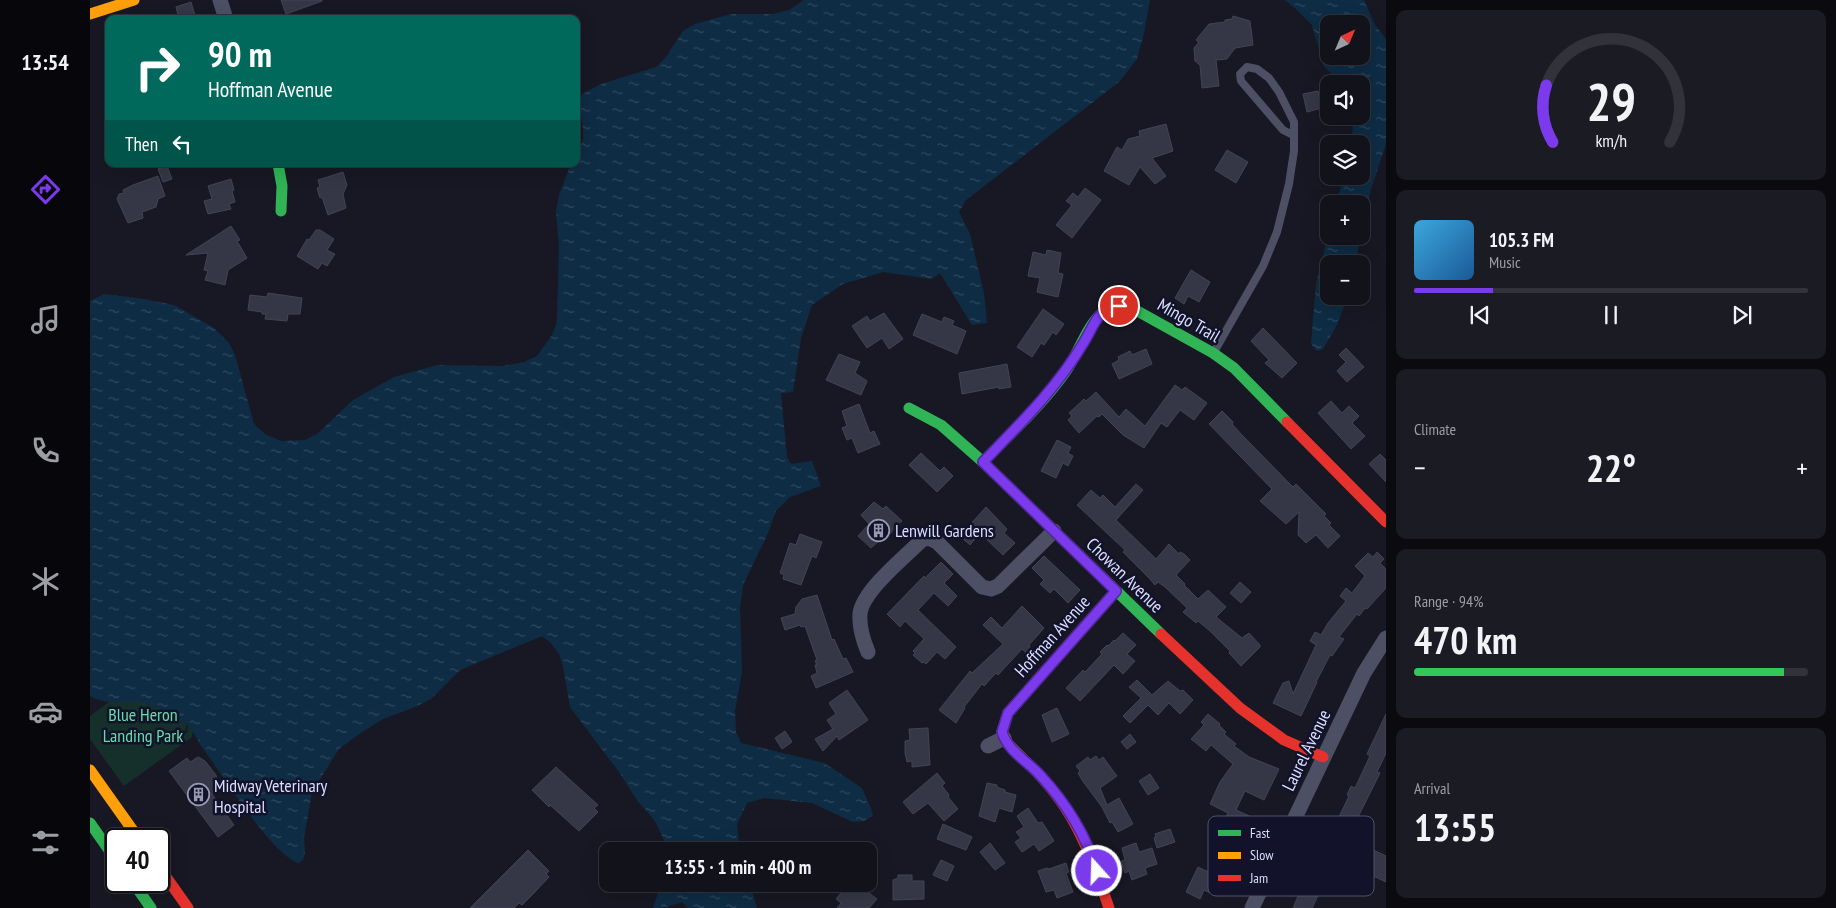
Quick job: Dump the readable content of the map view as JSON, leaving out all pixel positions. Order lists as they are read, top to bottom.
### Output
{
  "streets": {
    "street": [
      "Mingo Trail",
      "Chowan Avenue",
      "Hoffman Avenue",
      "Laurel Avenue"
    ]
  },
  "crossings": [
    ["Mingo Trail", "Chowan Avenue"],
    ["Chowan Avenue", "Hoffman Avenue"],
    ["Chowan Avenue", "Laurel Avenue"]
  ],
  "parks": ["Blue Heron Landing Park"],
  "places": {
    "building": ["Lenwill Gardens", "Midway Veterinary Hospital"]
  },
  "legend": ["Fast", "Slow", "Jam"],
  "north": "top right",
  "page": {
    "tabs": "13:54",
    "map_buttons": ["+", "−"],
    "turn": ["90 m", "Hoffman Avenue"],
    "then": "Then",
    "song": ["105.3 FM", "Music"],
    "tile": [
      "Climate",
      ["Range · 94%", "470 km"],
      ["Arrival", "13:55"]
    ],
    "heat": ["−", "22°", "+"],
    "limit": "40",
    "trip": "13:55 · 1 min · 400 m",
    "gauge": ["29", "km/h"]
  }
}
